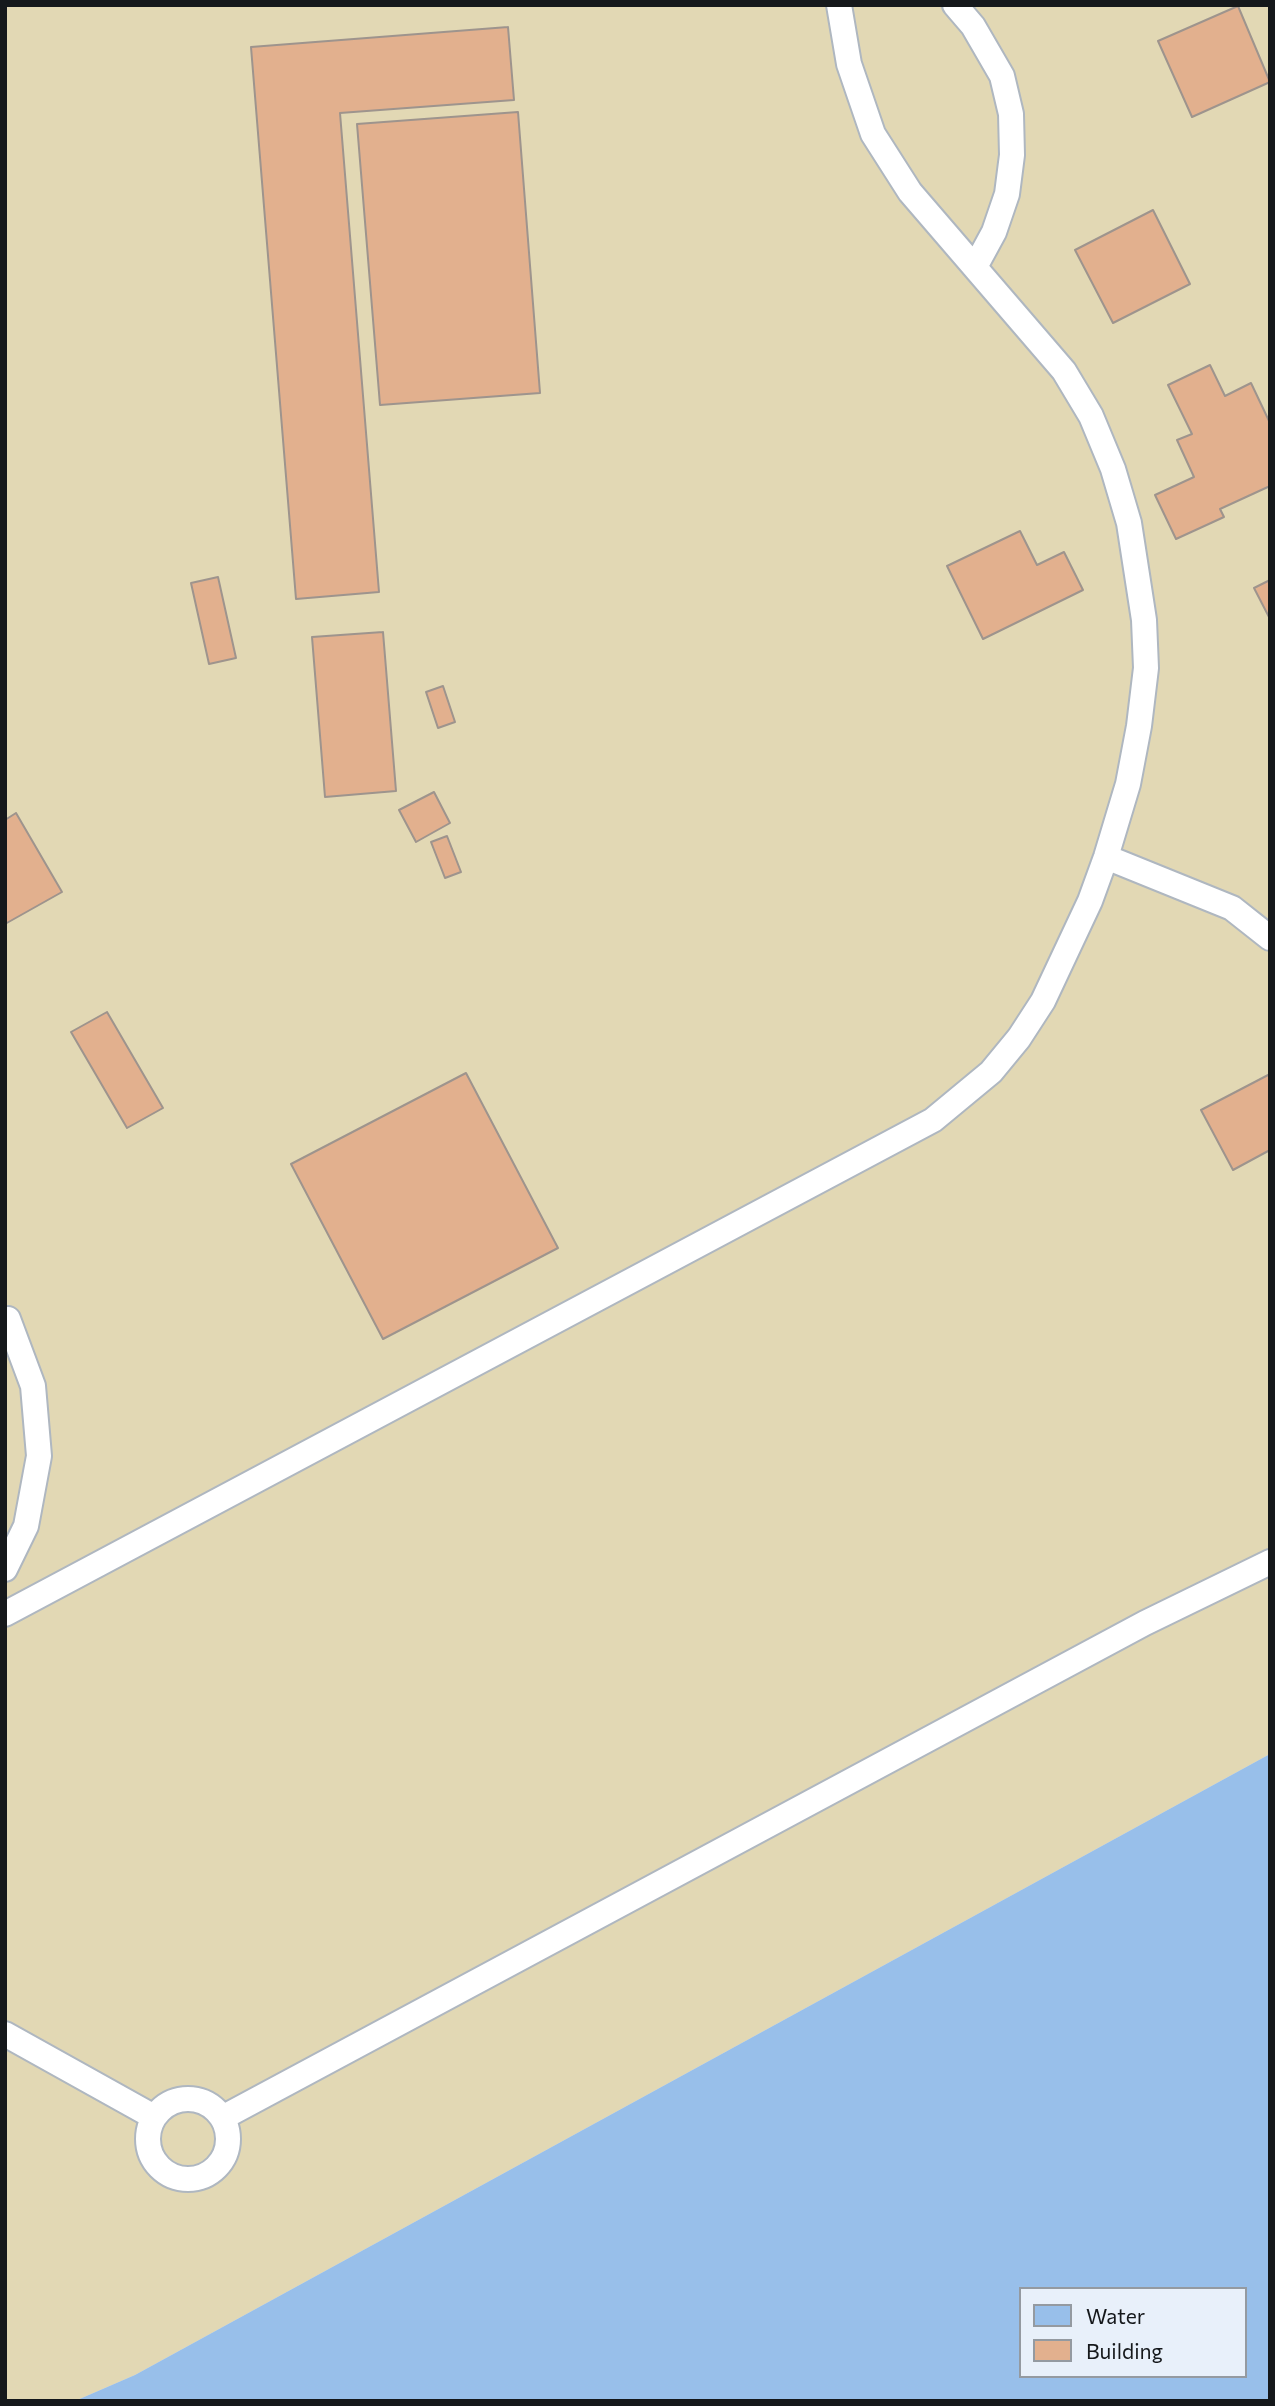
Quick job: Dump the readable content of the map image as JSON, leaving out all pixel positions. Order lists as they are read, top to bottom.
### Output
{
  "legend": ["Water", "Building"]
}
